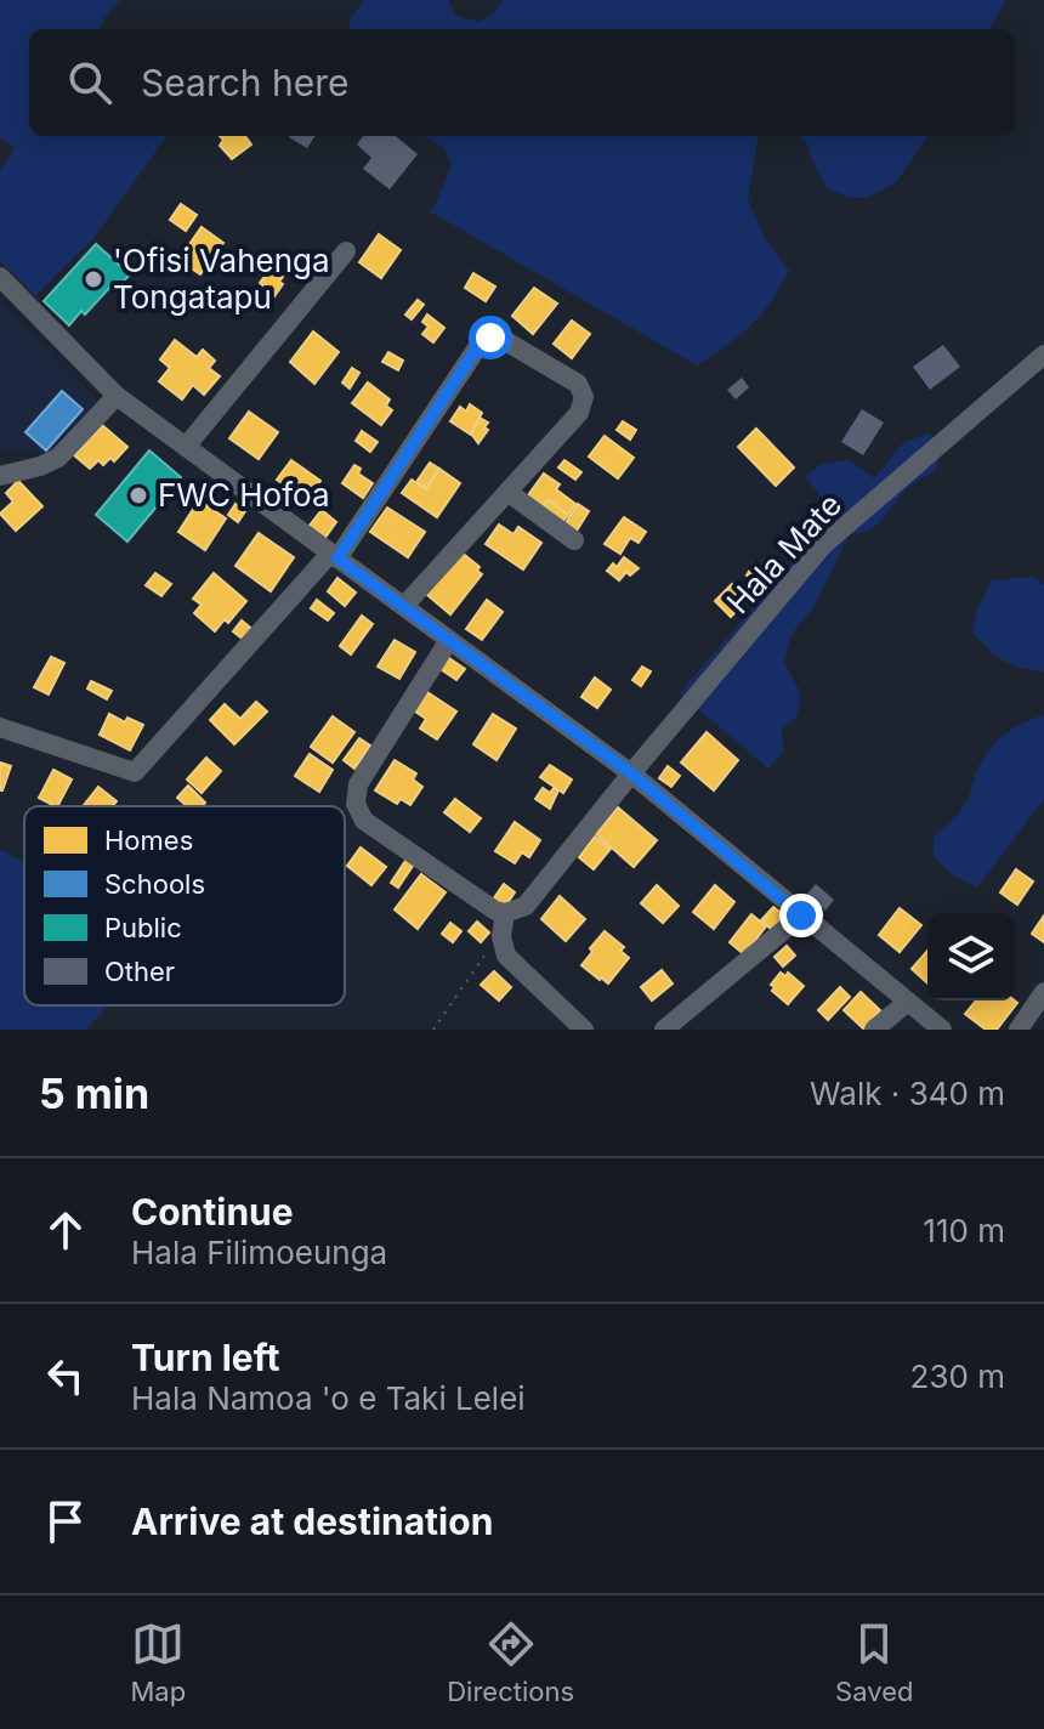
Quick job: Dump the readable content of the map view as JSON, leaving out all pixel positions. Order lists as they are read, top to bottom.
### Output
{
  "streets": {
    "street": ["Hala Mate"]
  },
  "places": ["'Ofisi Vahenga Tongatapu", "FWC Hofoa"],
  "legend": [
    "Homes",
    "Schools",
    "Public",
    "Other"
  ],
  "page": {
    "search": "Search here",
    "heading": ["5 min", "Walk · 340 m"],
    "list": [
      ["Continue", "Hala Filimoeunga", "110 m"],
      ["Turn left", "Hala Namoa 'o e Taki Lelei", "230 m"],
      "Arrive at destination"
    ],
    "nav": ["Map", "Directions", "Saved"]
  }
}
